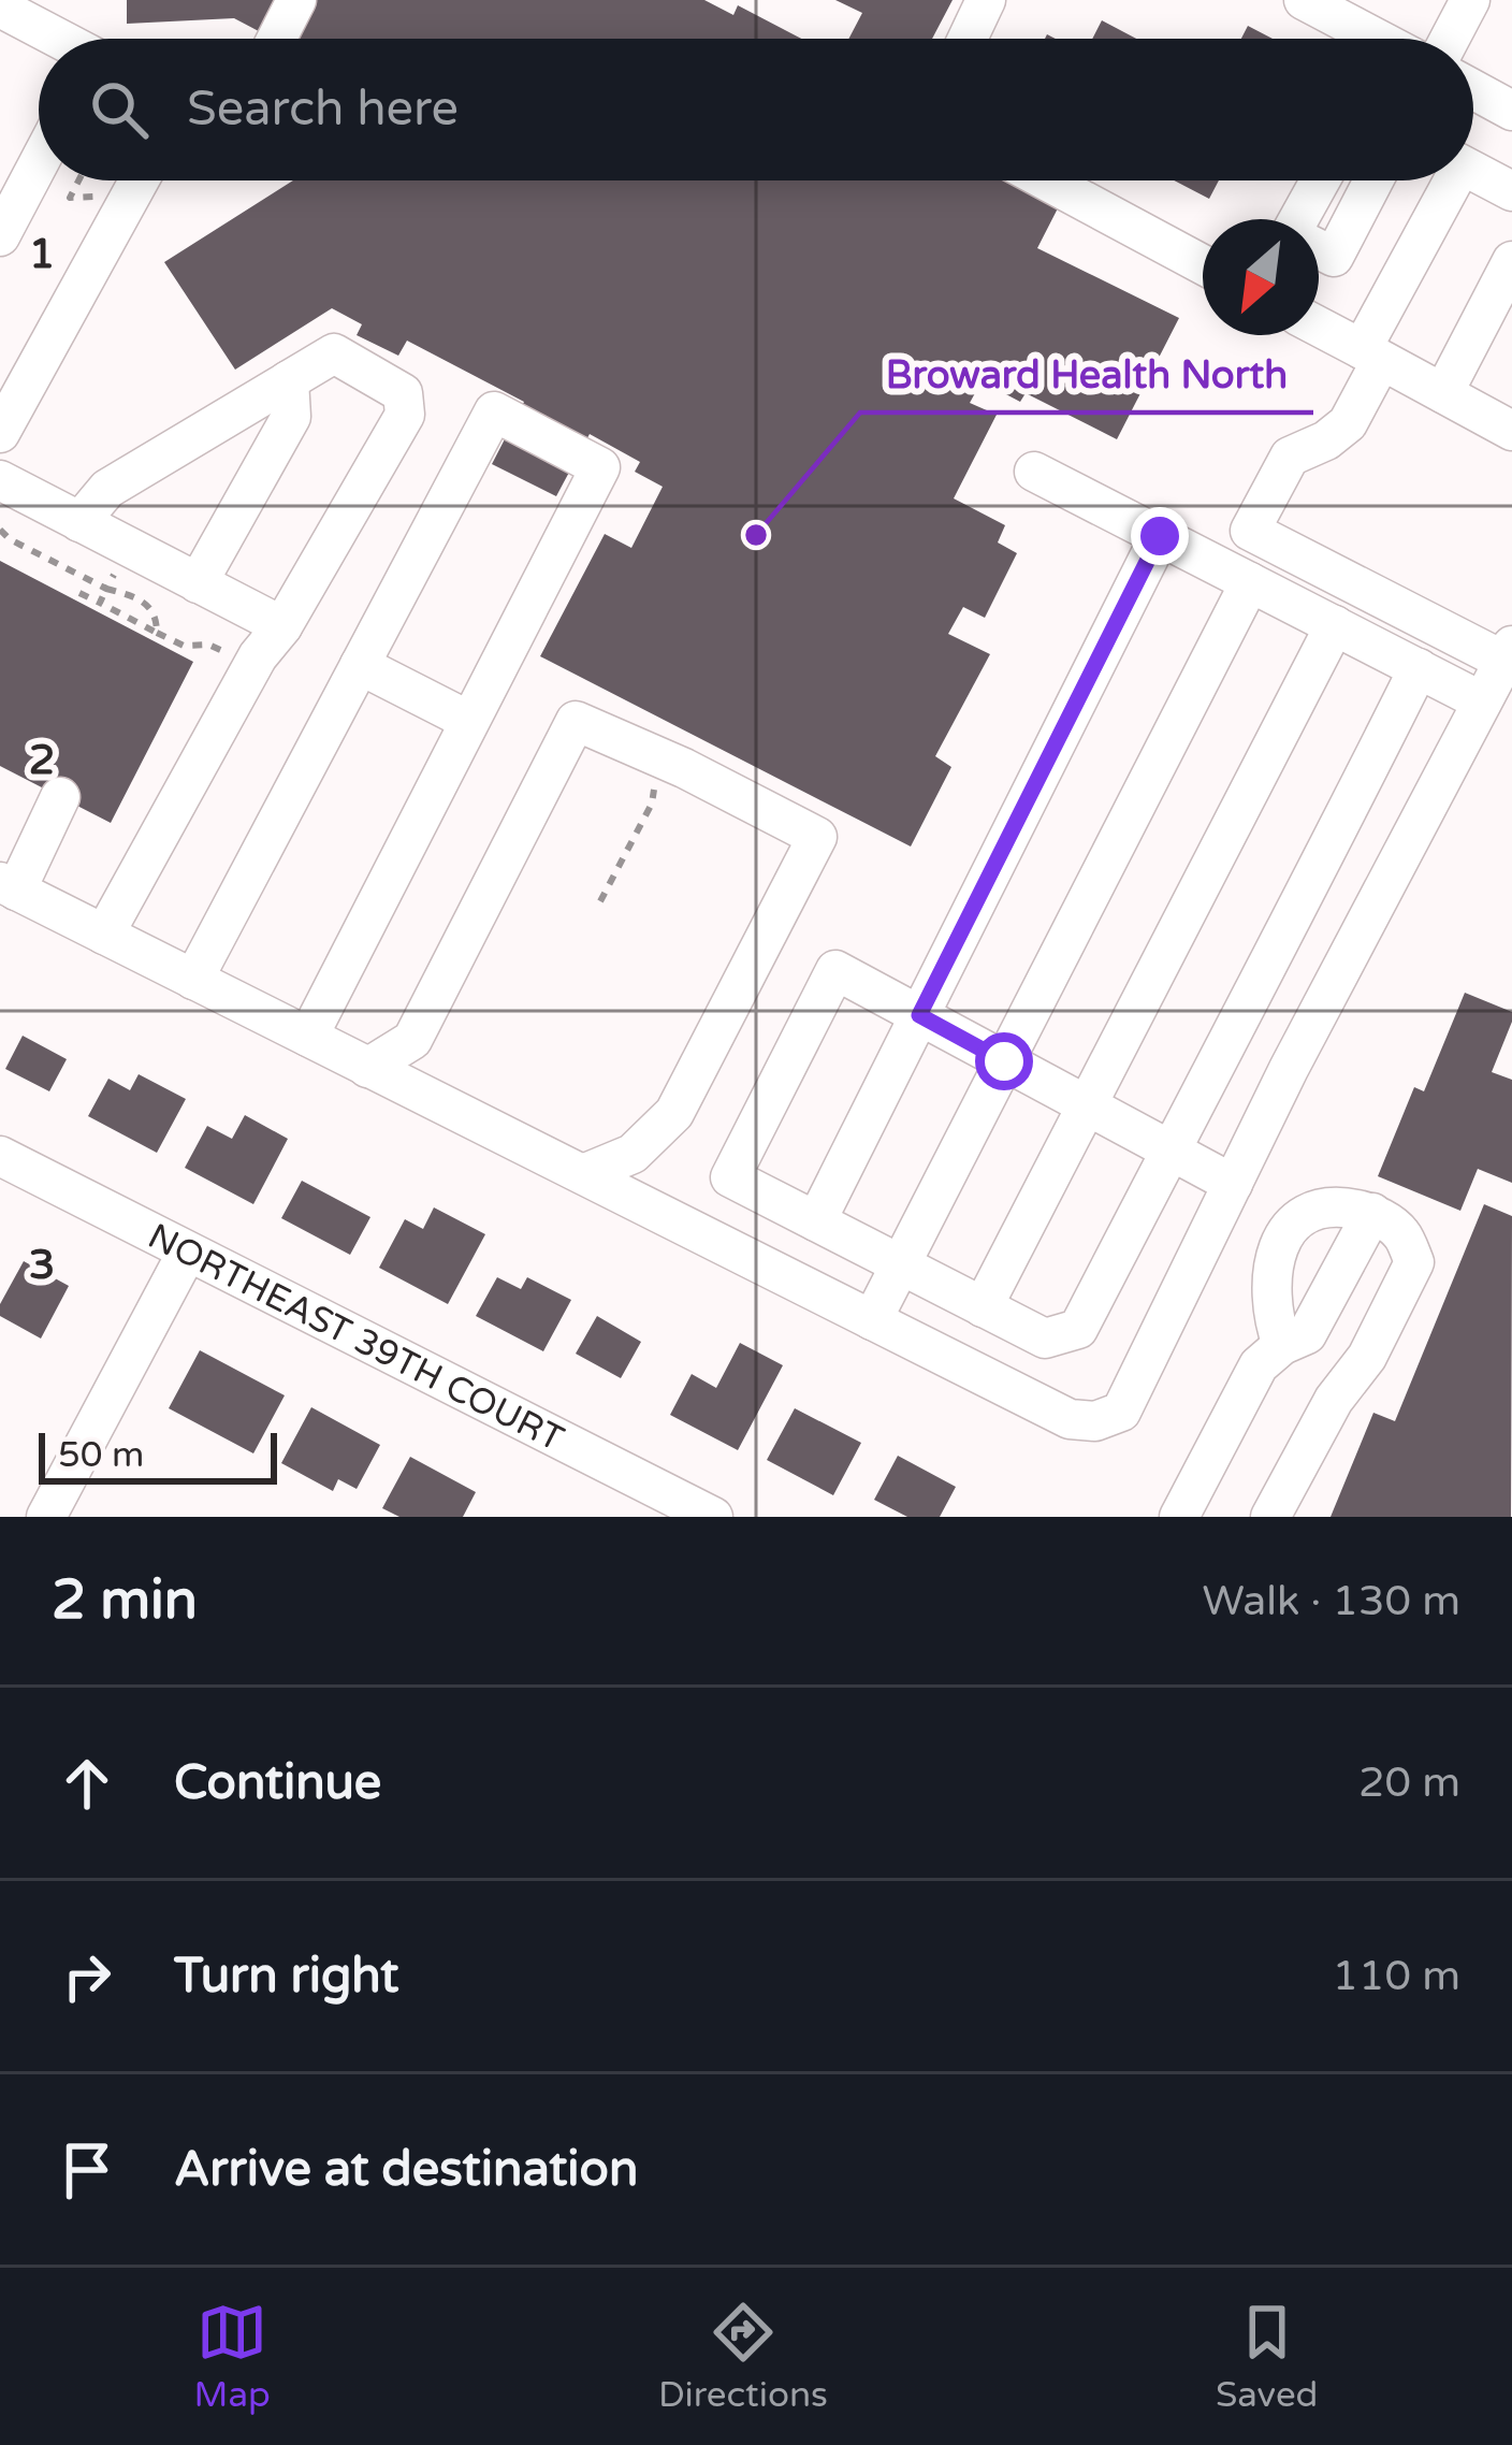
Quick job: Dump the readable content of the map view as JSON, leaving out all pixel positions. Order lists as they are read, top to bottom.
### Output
{
  "streets": {
    "street": ["NORTHEAST 39TH COURT"]
  },
  "places": ["Broward Health North"],
  "scale_bar": "50 m",
  "north": "bottom left",
  "page": {
    "search": "Search here",
    "scale": "50 m",
    "heading": ["2 min", "Walk · 130 m"],
    "list": [
      ["Continue", "20 m"],
      ["Turn right", "110 m"],
      "Arrive at destination"
    ],
    "nav": ["Map", "Directions", "Saved"]
  },
  "grid": {
    "rows": ["1", "2", "3"]
  }
}
